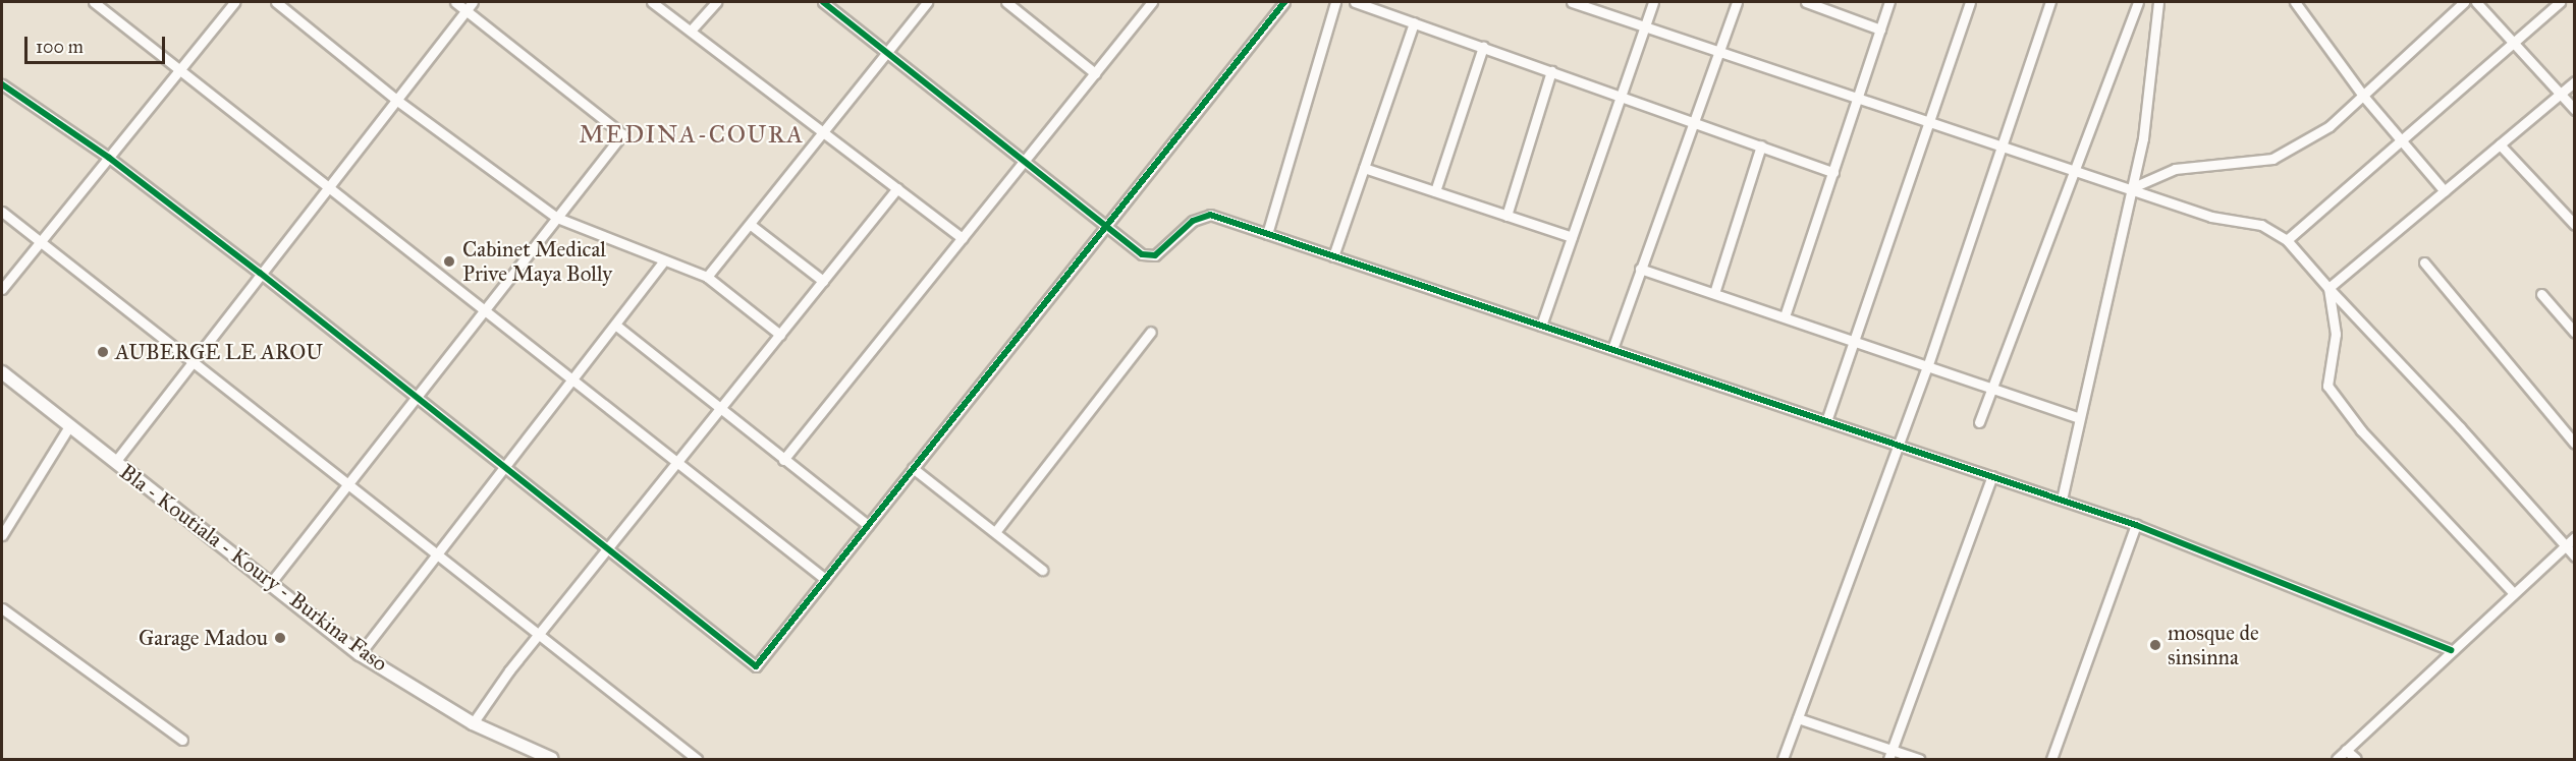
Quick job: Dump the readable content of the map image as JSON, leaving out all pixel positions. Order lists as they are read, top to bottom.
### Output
{
  "streets": {
    "main road": ["Bla - Koutiala - Koury - Burkina Faso"]
  },
  "districts": ["MEDINA-COURA"],
  "places": [
    "Cabinet Medical Prive Maya Bolly",
    "AUBERGE LE AROU",
    "Garage Madou",
    "mosque de sinsinna"
  ],
  "scale_bar": "100 m"
}
